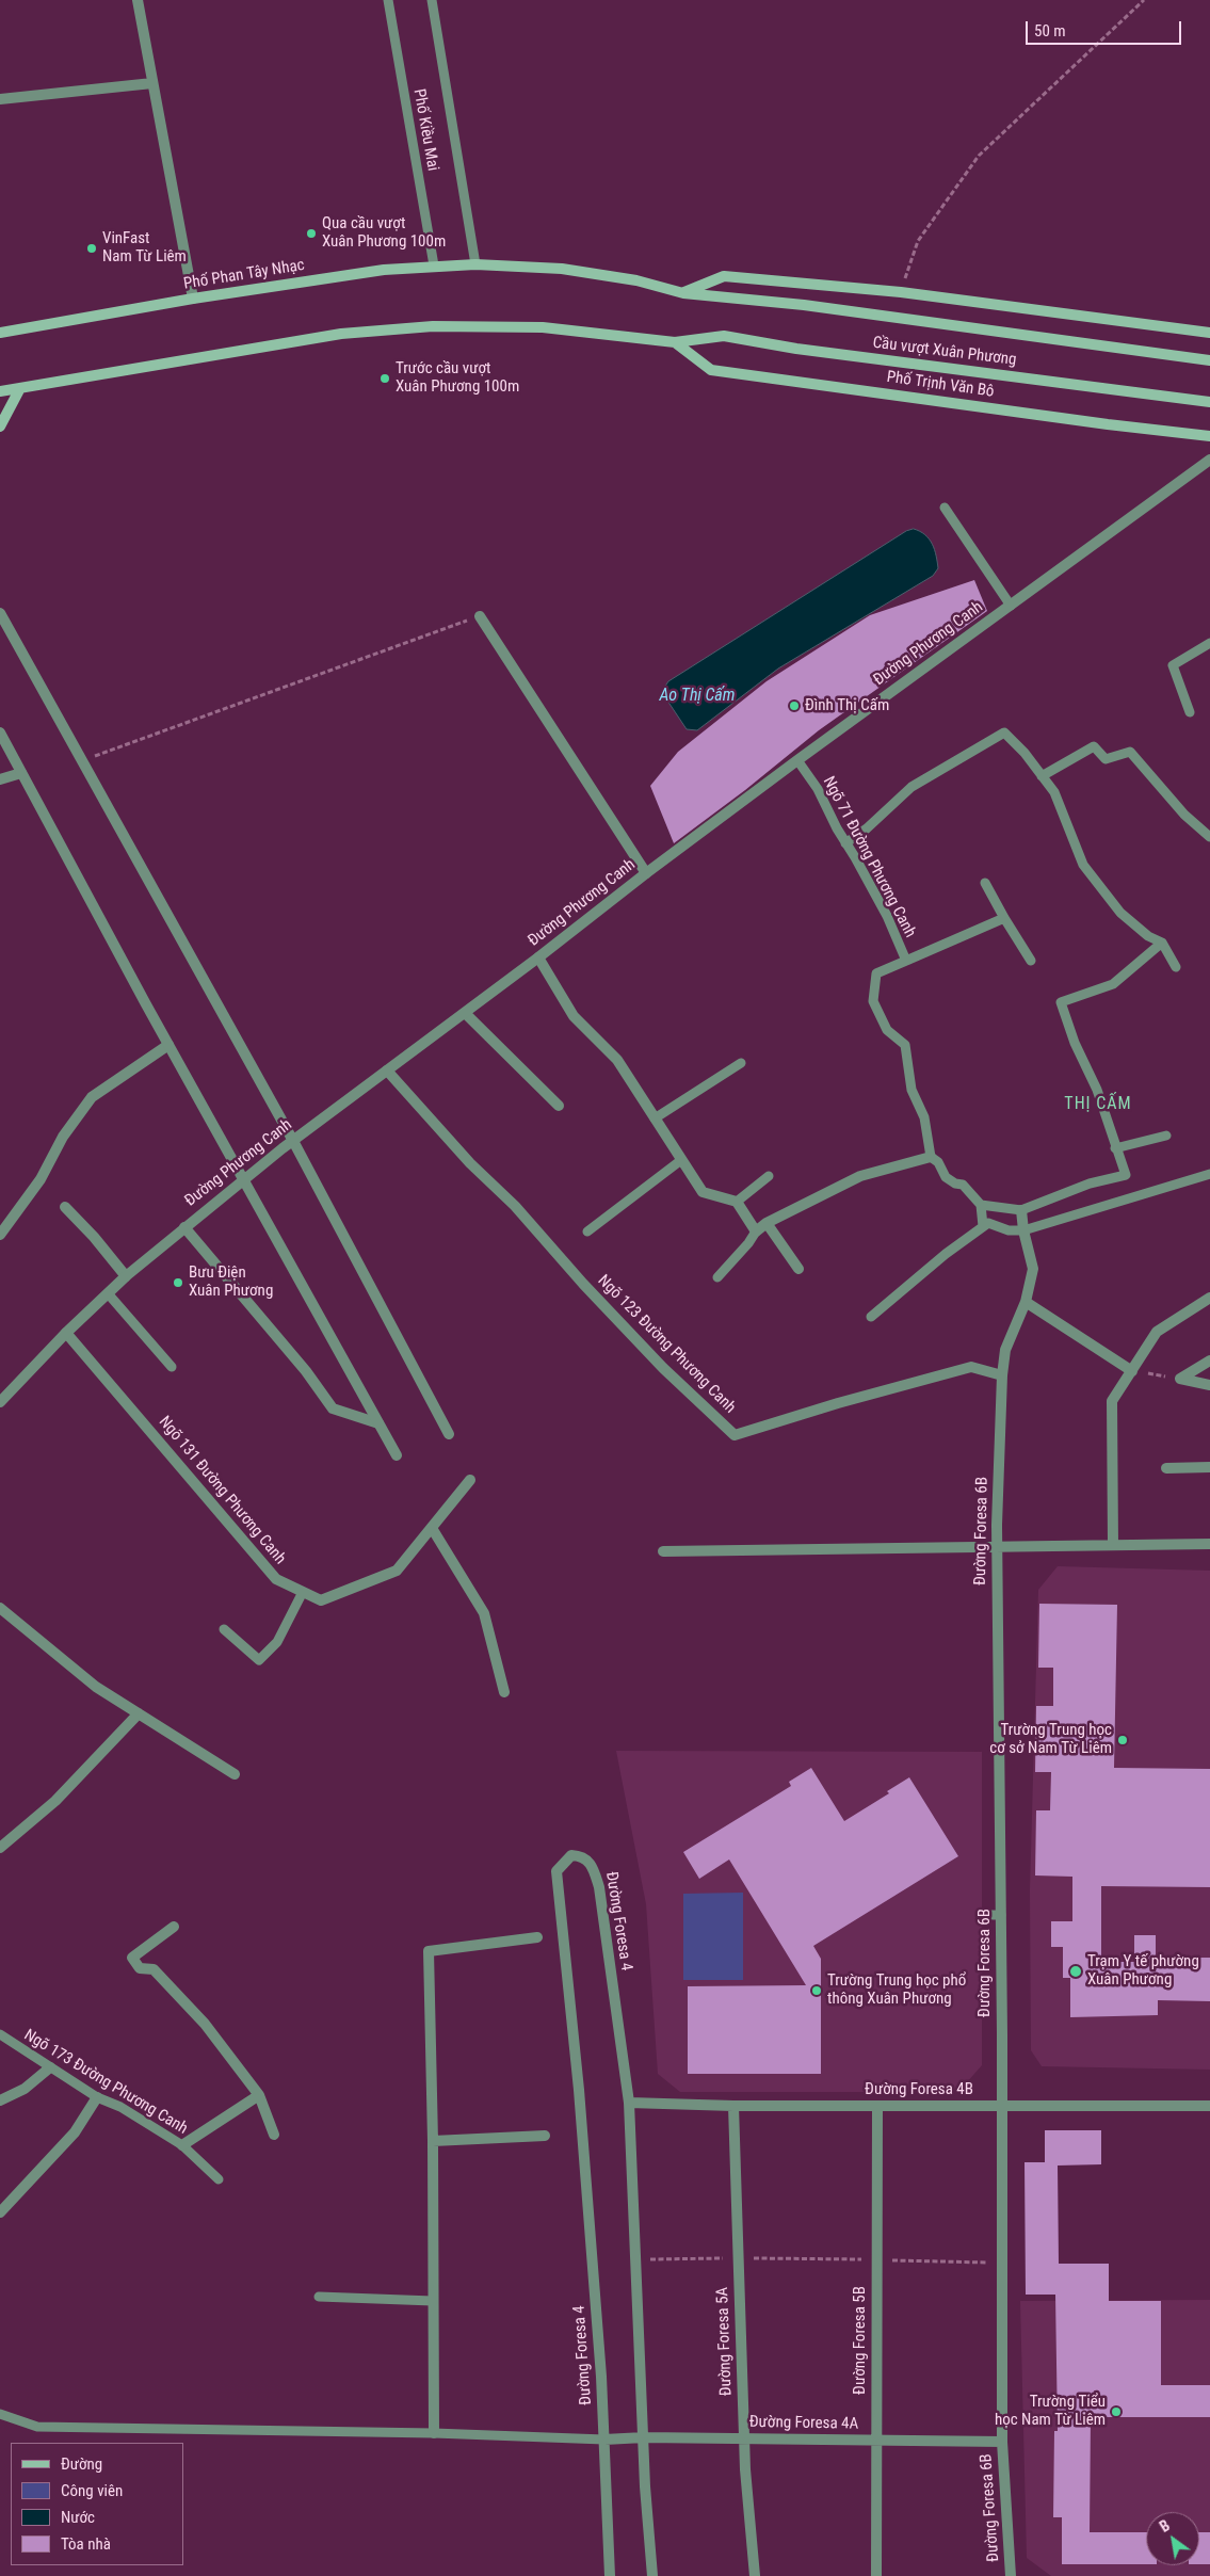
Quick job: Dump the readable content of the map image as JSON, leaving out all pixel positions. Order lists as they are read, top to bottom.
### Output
{
  "streets": {
    "main road": ["Phố Phan Tây Nhạc", "Cầu vượt Xuân Phương", "Phố Trịnh Văn Bô"],
    "street": [
      "Đường Phương Canh",
      "Ngõ 123 Đường Phương Canh",
      "Ngõ 131 Đường Phương Canh",
      "Đường Foresa 6B",
      "Đường Foresa 4",
      "Đường Foresa 4B",
      "Đường Foresa 5B",
      "Đường Foresa 5A",
      "Đường Foresa 4A"
    ],
    "lane": ["Phố Kiều Mai", "Ngõ 71 Đường Phương Canh", "Ngõ 173 Đường Phương Canh"]
  },
  "crossings": [
    ["Phố Kiều Mai", "Phố Phan Tây Nhạc"],
    ["Phố Phan Tây Nhạc", "Cầu vượt Xuân Phương"],
    ["Cầu vượt Xuân Phương", "Phố Trịnh Văn Bô"],
    ["Đường Phương Canh", "Ngõ 71 Đường Phương Canh"],
    ["Đường Phương Canh", "Ngõ 123 Đường Phương Canh"],
    ["Đường Phương Canh", "Ngõ 131 Đường Phương Canh"],
    ["Ngõ 123 Đường Phương Canh", "Đường Foresa 6B"],
    ["Đường Foresa 6B", "Đường Foresa 4B"],
    ["Đường Foresa 6B", "Đường Foresa 4A"],
    ["Đường Foresa 4", "Đường Foresa 4B"],
    ["Đường Foresa 4", "Đường Foresa 4A"],
    ["Đường Foresa 4B", "Đường Foresa 5B"],
    ["Đường Foresa 4B", "Đường Foresa 5A"],
    ["Đường Foresa 5B", "Đường Foresa 4A"],
    ["Đường Foresa 5A", "Đường Foresa 4A"]
  ],
  "districts": ["THỊ CẤM"],
  "water": ["Ao Thị Cấm"],
  "places": [
    "Qua cầu vượt Xuân Phương 100m",
    "VinFast Nam Từ Liêm",
    "Trước cầu vượt Xuân Phương 100m",
    "Đình Thị Cấm",
    "Bưu Điện Xuân Phương",
    "Trường Trung học cơ sở Nam Từ Liêm",
    "Trạm Y tế phường Xuân Phương",
    "Trường Trung học phổ thông Xuân Phương",
    "Trường Tiểu học Nam Từ Liêm"
  ],
  "legend": [
    "Đường",
    "Công viên",
    "Nước",
    "Tòa nhà"
  ],
  "scale_bar": "50 m",
  "north": "top left"
}
